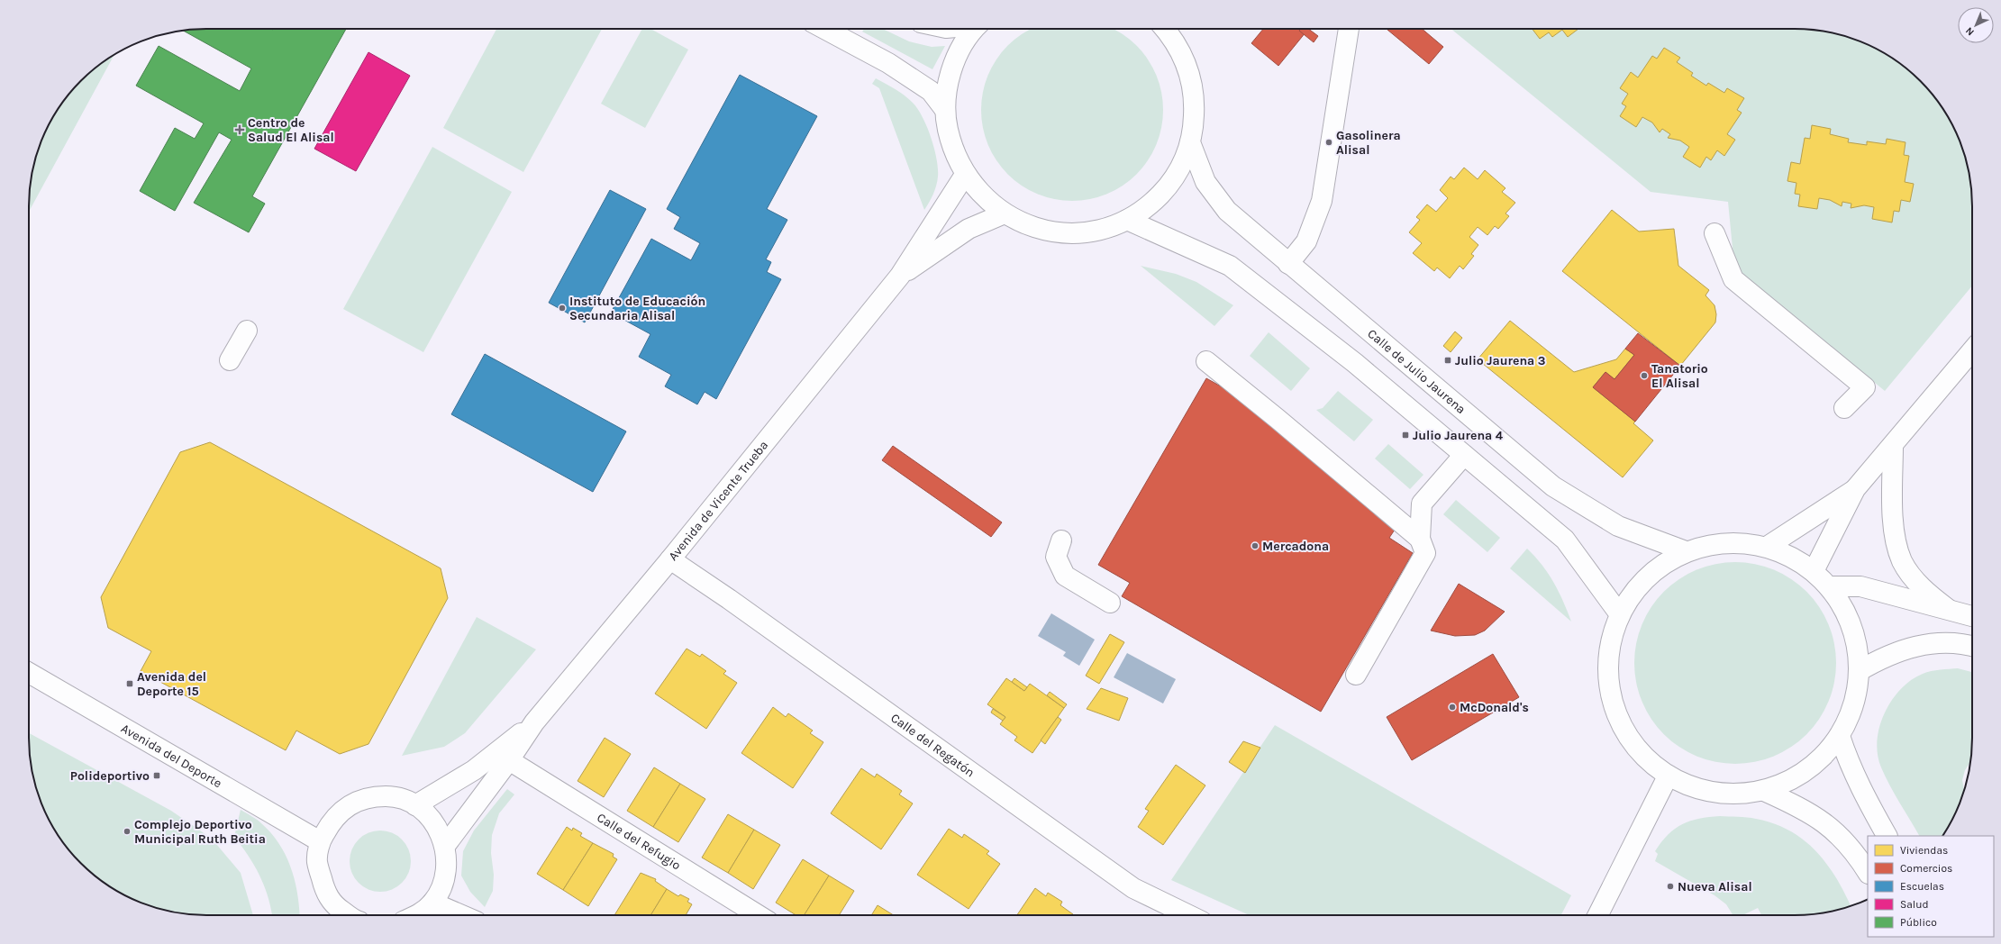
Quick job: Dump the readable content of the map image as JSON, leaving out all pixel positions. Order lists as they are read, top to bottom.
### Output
{
  "streets": {
    "main road": [
      "Calle de Julio Jaurena",
      "Avenida de Vicente Trueba",
      "Calle del Regatón",
      "Avenida del Deporte",
      "Calle del Refugio"
    ]
  },
  "crossings": [
    ["Avenida de Vicente Trueba", "Calle del Regatón"],
    ["Avenida de Vicente Trueba", "Calle del Refugio"]
  ],
  "places": {
    "health": ["Centro de Salud El Alisal"],
    "other": [
      "Gasolinera Alisal",
      "Instituto de Educación Secundaria Alisal",
      "Tanatorio El Alisal",
      "Mercadona",
      "McDonald's",
      "Complejo Deportivo Municipal Ruth Beitia",
      "Nueva Alisal"
    ],
    "transit": [
      "Julio Jaurena 3",
      "Julio Jaurena 4",
      "Avenida del Deporte 15",
      "Polideportivo"
    ]
  },
  "legend": [
    "Viviendas",
    "Comercios",
    "Escuelas",
    "Salud",
    "Público"
  ],
  "north": "bottom left"
}
